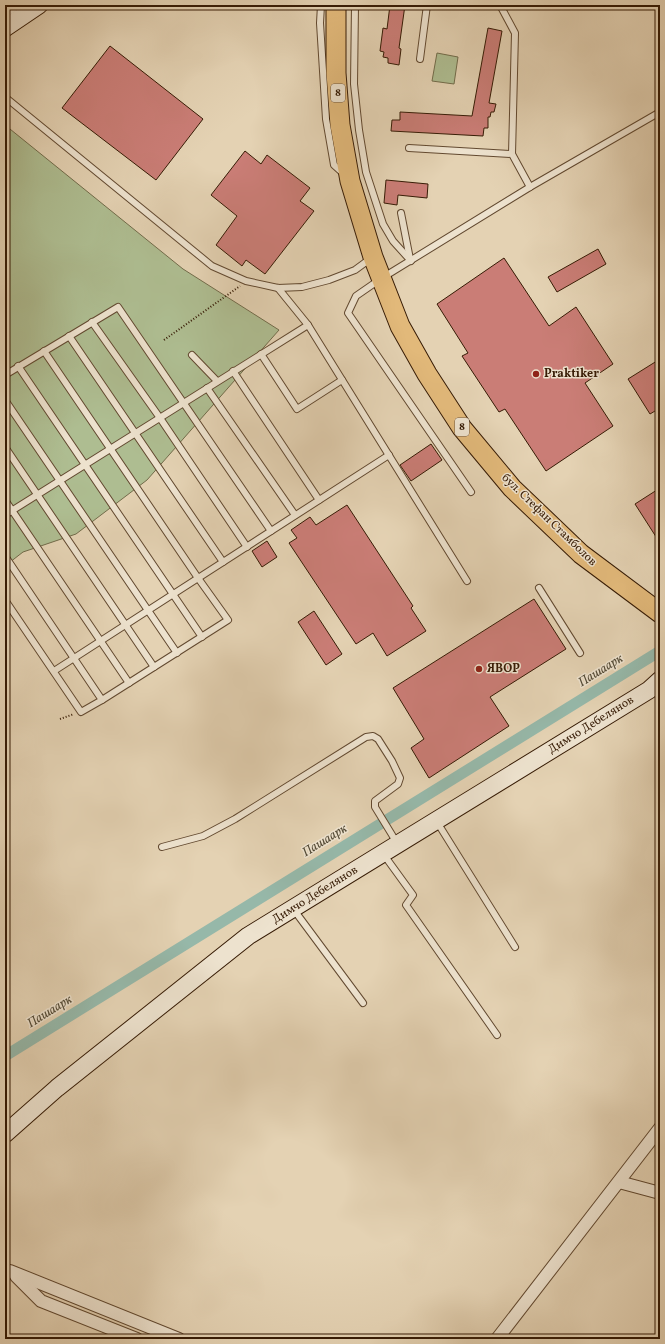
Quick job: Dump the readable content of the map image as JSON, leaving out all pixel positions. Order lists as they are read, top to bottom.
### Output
{
  "streets": {
    "main road": ["8", "бул. Стефан Стамболов"],
    "street": ["Димчо Дебелянов"]
  },
  "water": ["Пашаарк"],
  "places": ["Praktiker", "ЯВОР"]
}
